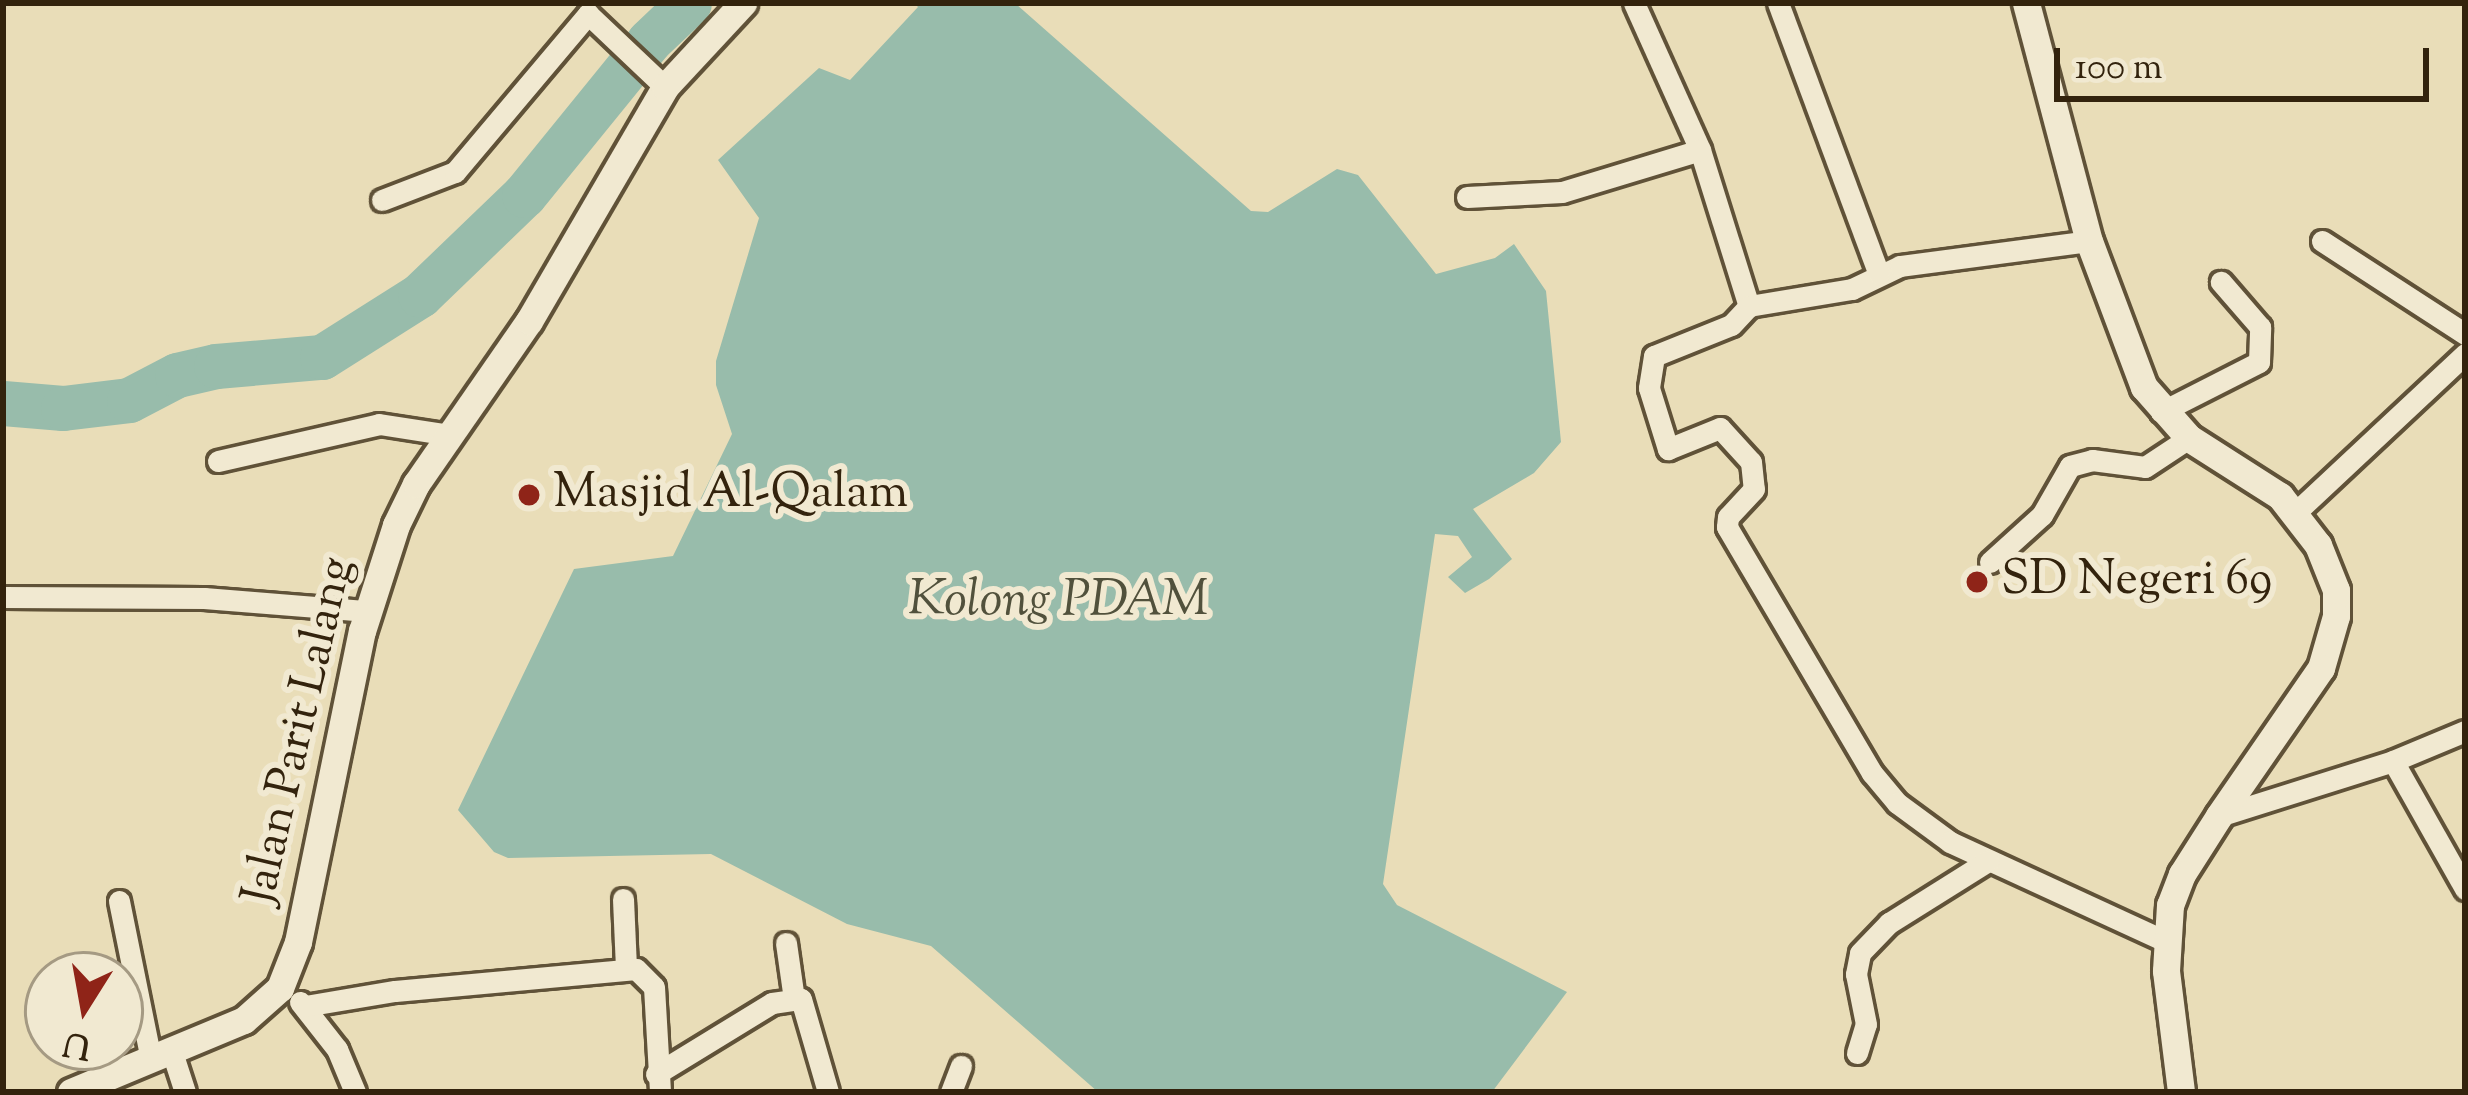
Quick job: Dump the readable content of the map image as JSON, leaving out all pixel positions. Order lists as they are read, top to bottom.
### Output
{
  "streets": {
    "street": ["Jalan Parit Lalang"]
  },
  "water": ["Kolong PDAM"],
  "places": ["Masjid Al-Qalam", "SD Negeri 69"],
  "scale_bar": "100 m",
  "north": "bottom"
}
